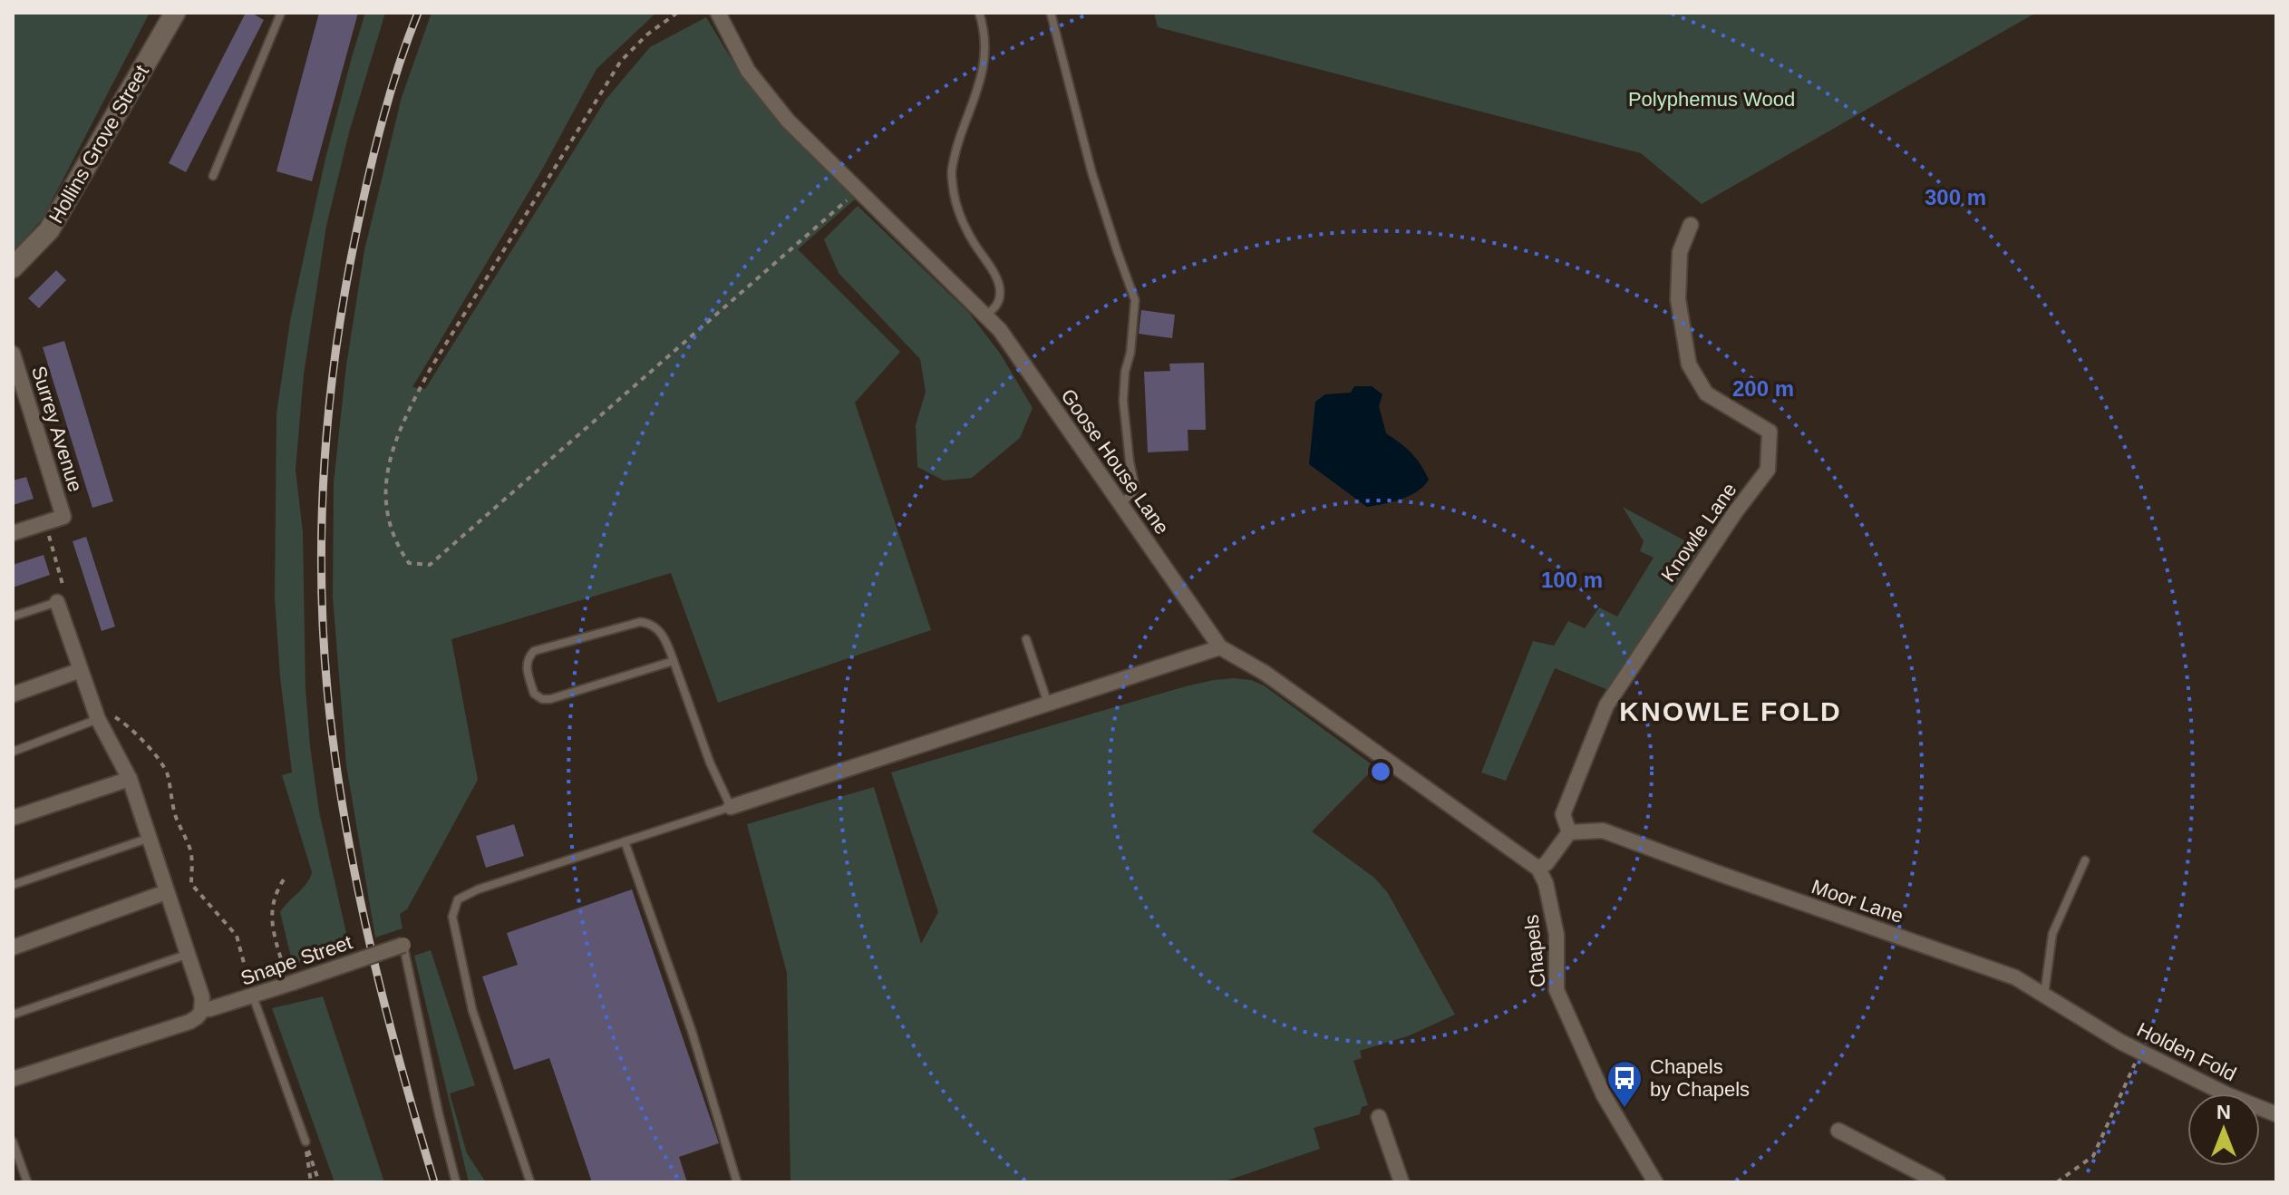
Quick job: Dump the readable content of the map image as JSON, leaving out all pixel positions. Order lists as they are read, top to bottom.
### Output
{
  "streets": {
    "street": [
      "Hollins Grove Street",
      "Surrey Avenue",
      "Goose House Lane",
      "Knowle Lane",
      "Moor Lane",
      "Chapels",
      "Snape Street",
      "Holden Fold"
    ]
  },
  "crossings": [
    ["Goose House Lane", "Chapels"],
    ["Knowle Lane", "Moor Lane"],
    ["Moor Lane", "Holden Fold"]
  ],
  "districts": ["KNOWLE FOLD"],
  "parks": ["Polyphemus Wood"],
  "places": {
    "bus stop": ["Chapels by Chapels"]
  },
  "north": "top",
  "rings": ["300 m", "200 m", "100 m"]
}
